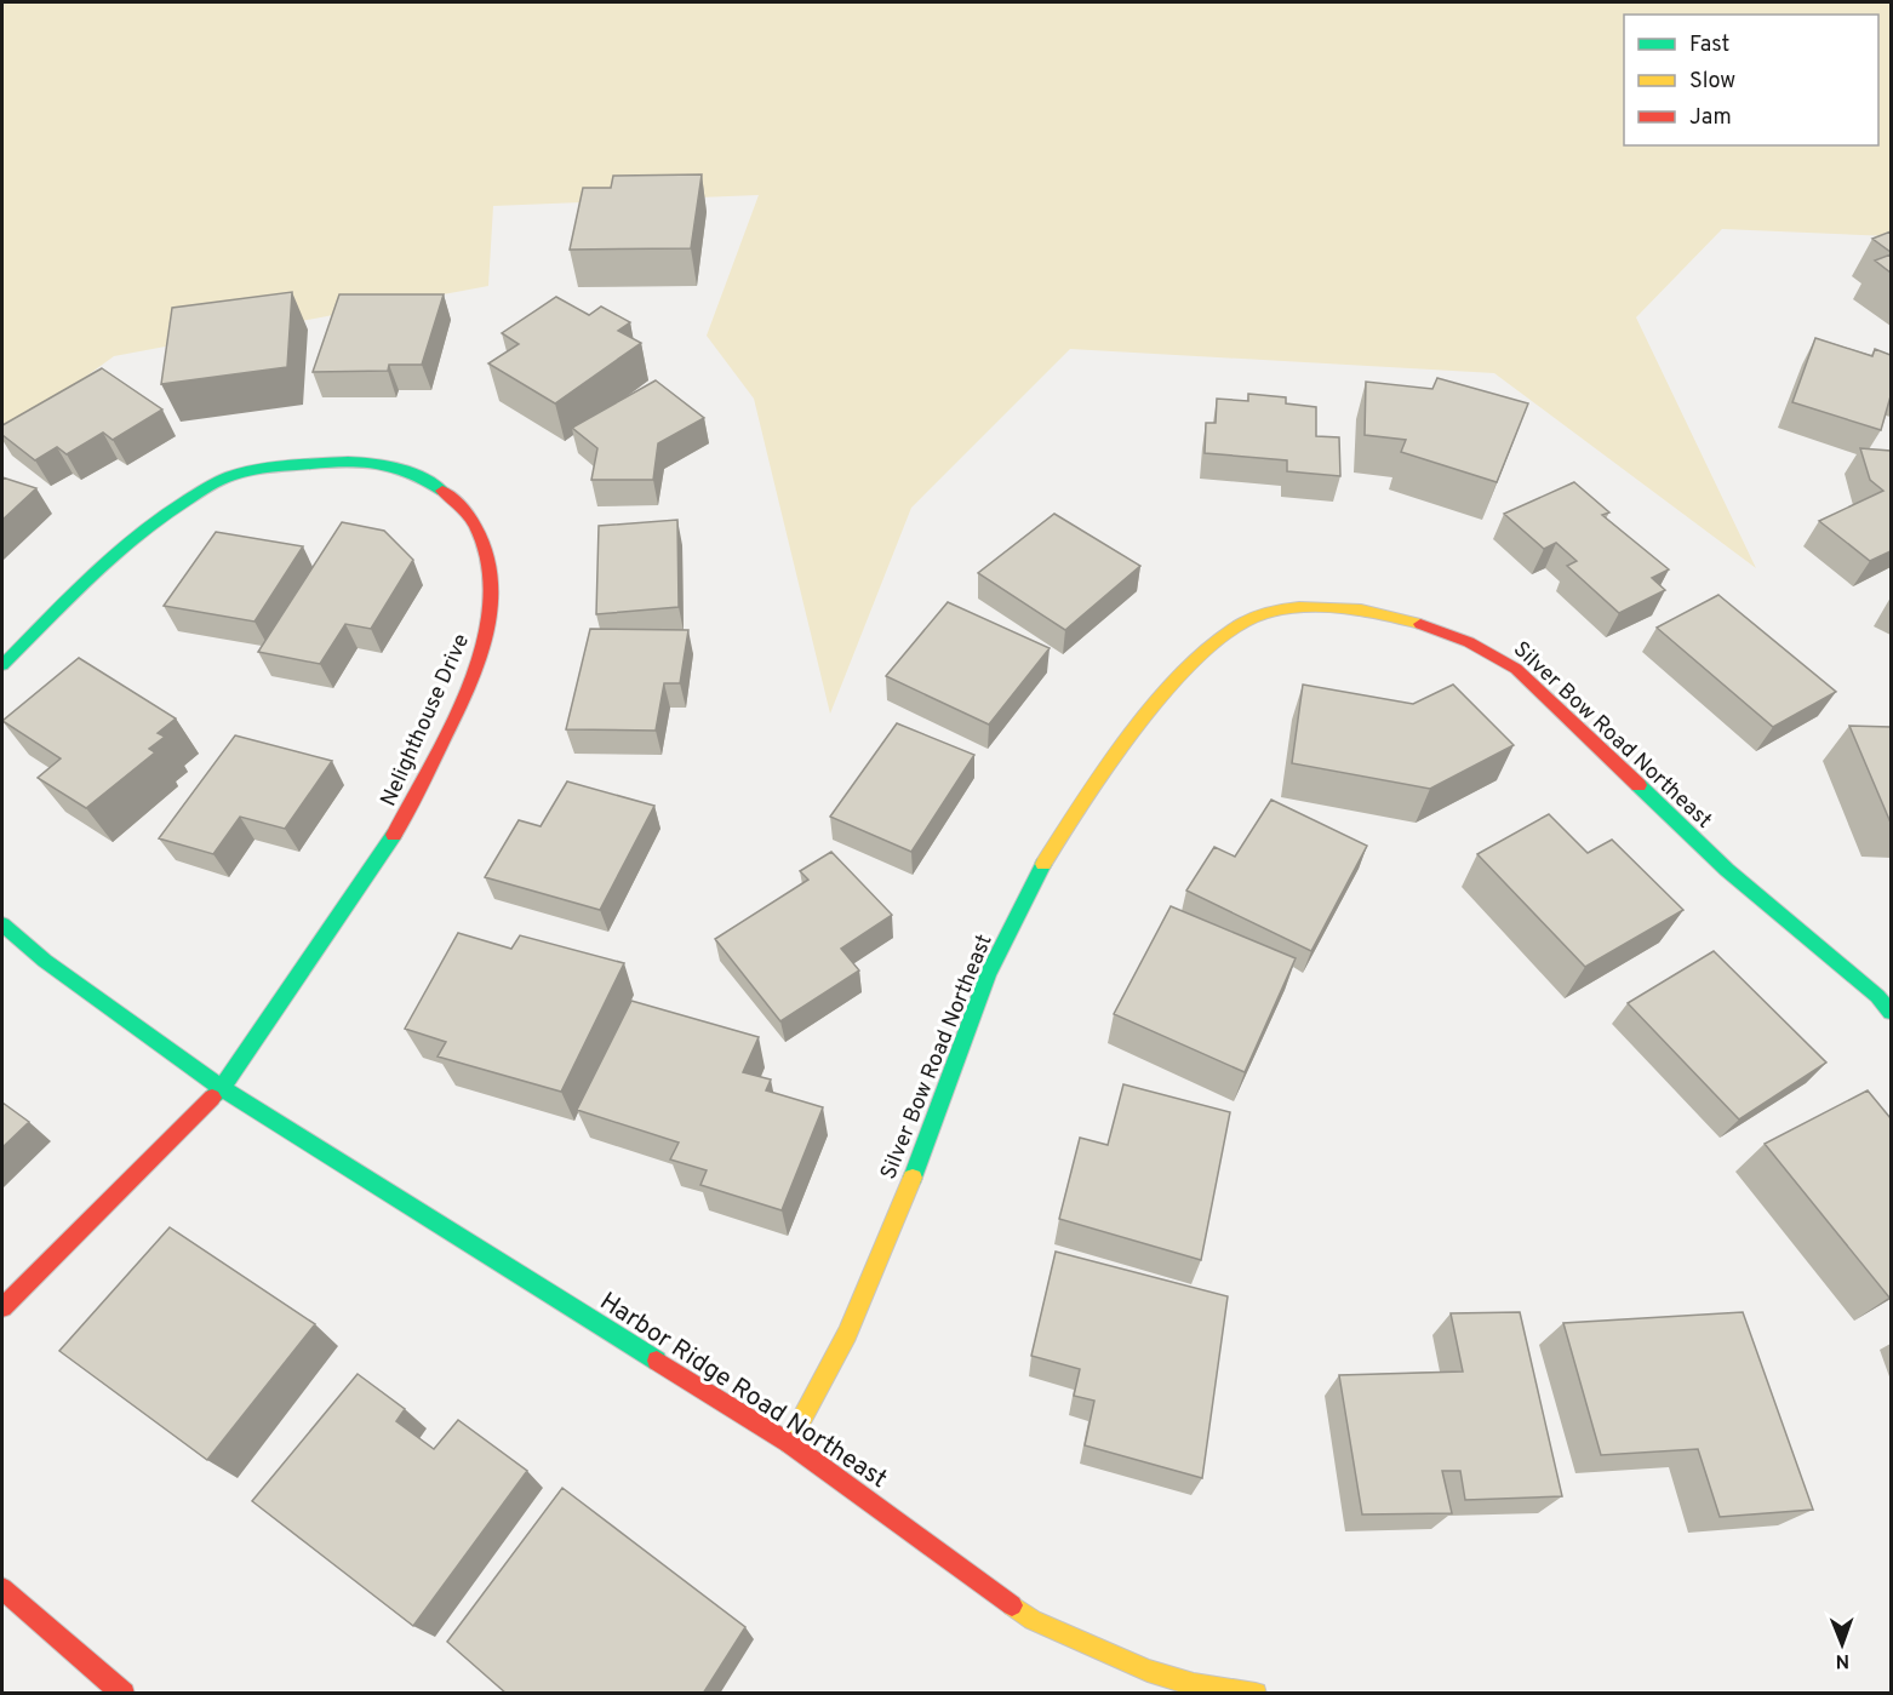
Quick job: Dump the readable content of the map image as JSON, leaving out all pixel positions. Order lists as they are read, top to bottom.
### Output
{
  "streets": {
    "street": ["Nelighthouse Drive", "Silver Bow Road Northeast", "Harbor Ridge Road Northeast"]
  },
  "crossings": [
    ["Nelighthouse Drive", "Harbor Ridge Road Northeast"],
    ["Silver Bow Road Northeast", "Harbor Ridge Road Northeast"]
  ],
  "legend": ["Fast", "Slow", "Jam"],
  "north": "bottom"
}
